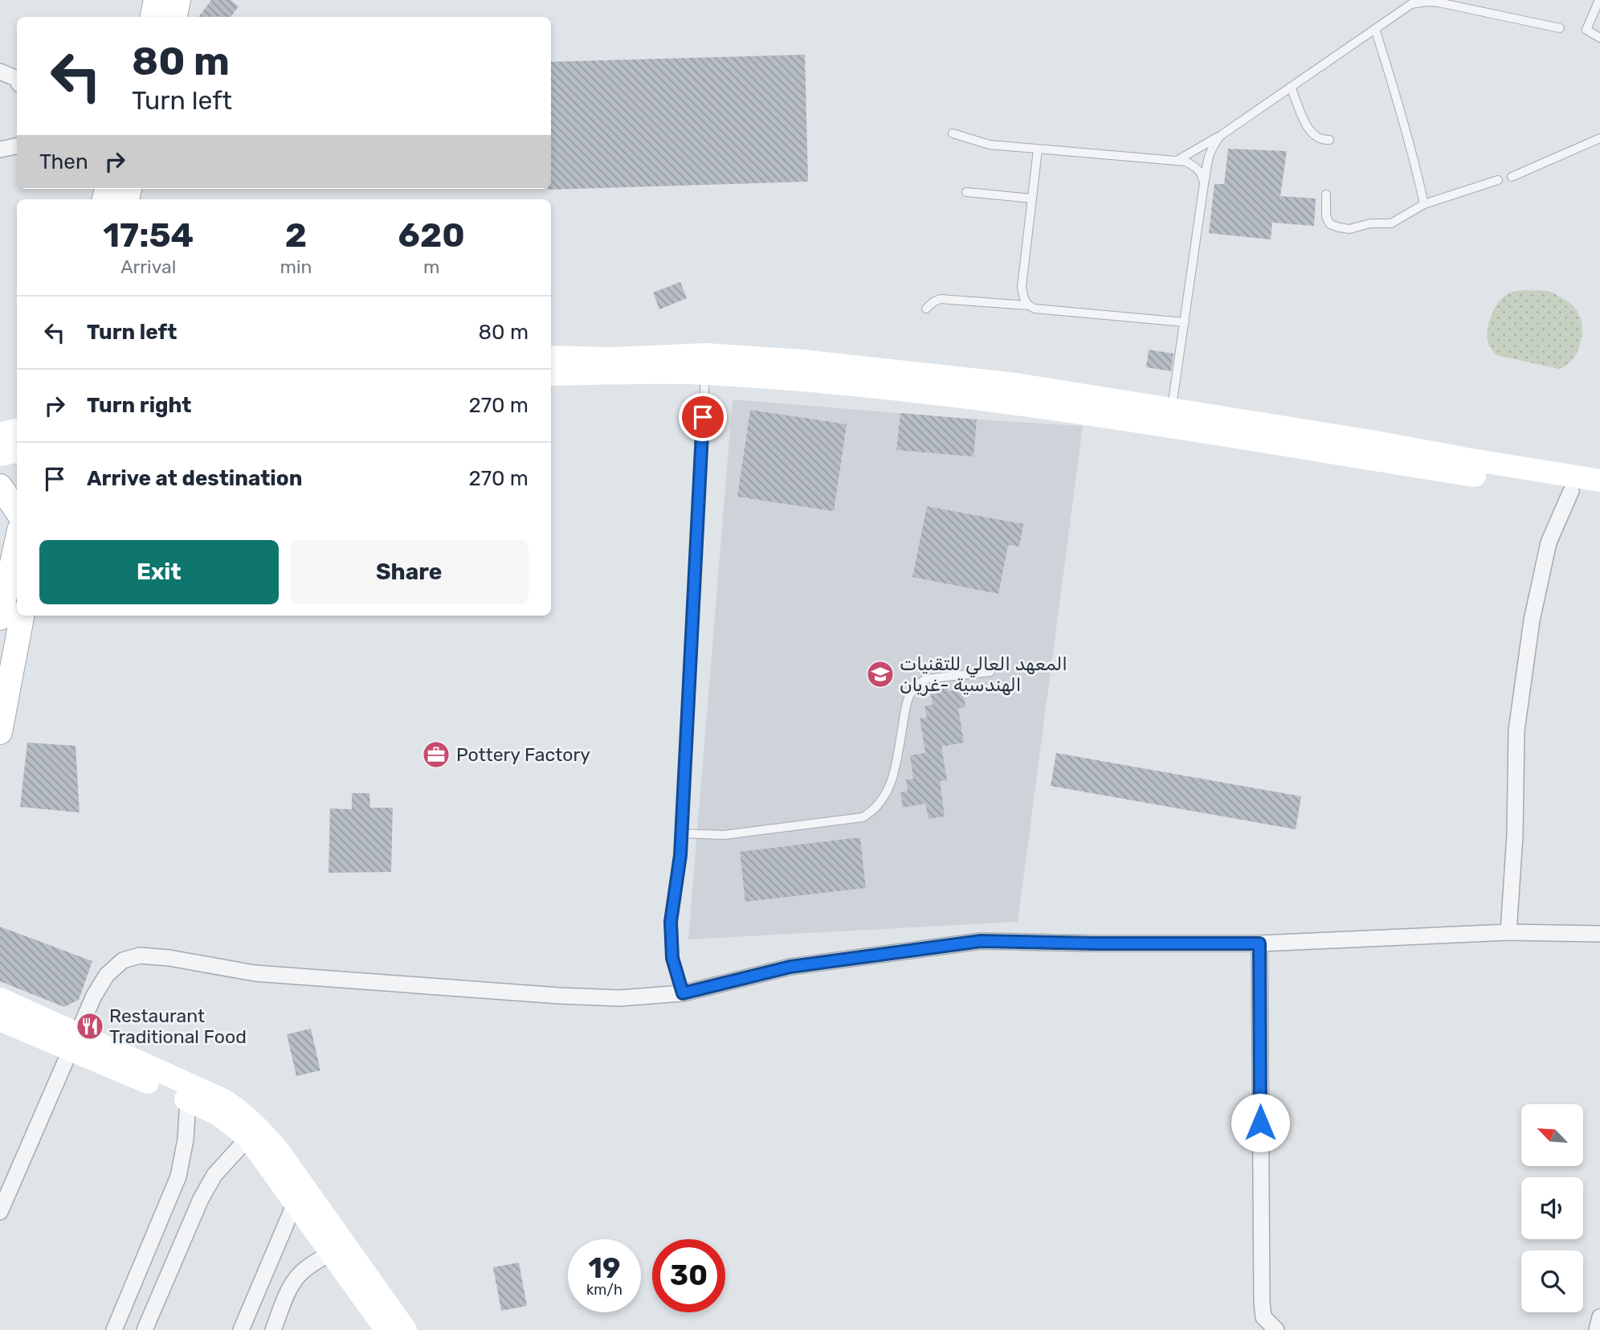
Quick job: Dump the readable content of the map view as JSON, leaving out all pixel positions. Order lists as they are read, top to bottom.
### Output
{
  "places": {
    "school or university": ["المعهد العالي للتقنيات الهندسية -غريان"],
    "office": ["Pottery Factory"],
    "restaurant": ["Restaurant Traditional Food"]
  },
  "north": "top left",
  "page": {
    "turn": ["80 m", "Turn left"],
    "then": "Then",
    "eta": [
      "17:54",
      "Arrival",
      "2",
      "min",
      "620",
      "m"
    ],
    "list": [
      {
        "name": "Turn left",
        "value": "80 m"
      },
      {
        "name": "Turn right",
        "value": "270 m"
      },
      {
        "name": "Arrive at destination",
        "value": "270 m"
      }
    ],
    "buttons": ["Exit", "Share"],
    "speed": "19 km/h",
    "limit": "30"
  }
}
